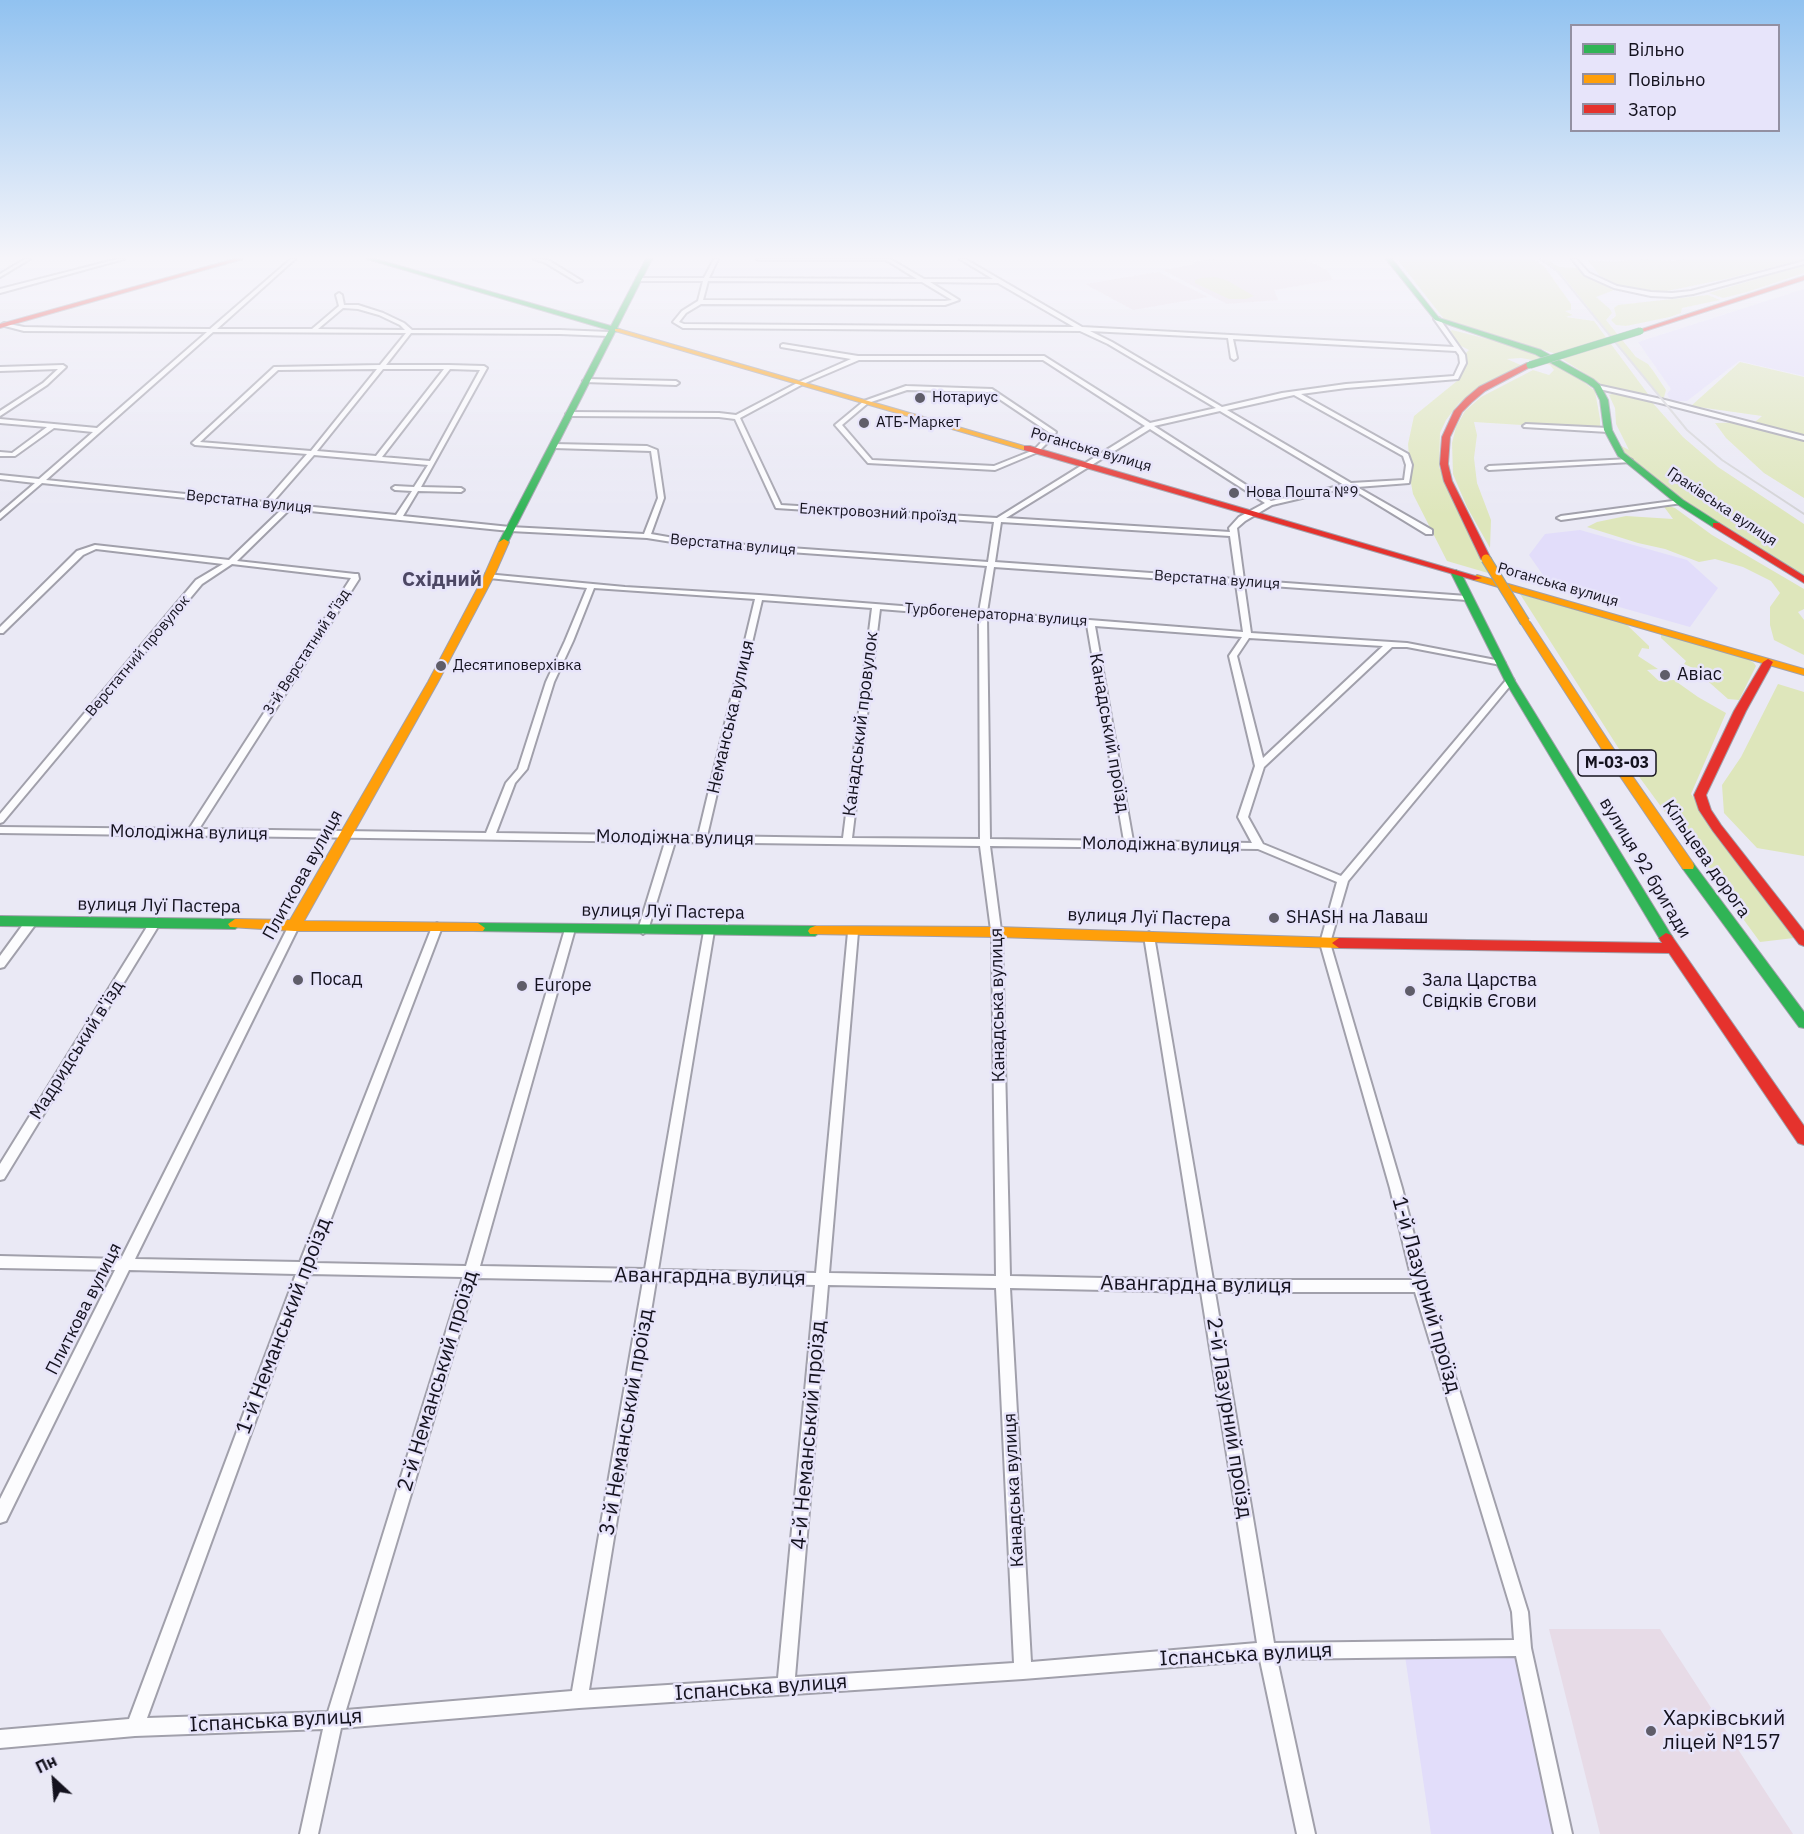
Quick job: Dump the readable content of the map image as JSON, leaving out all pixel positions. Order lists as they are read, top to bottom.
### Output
{
  "streets": {
    "main road": [
      "Роганська вулиця",
      "Граківська вулиця",
      "М-03-03",
      "Кільцева дорога",
      "вулиця 92 бригади",
      "Плиткова вулиця",
      "вулиця Луї Пастера"
    ],
    "street": [
      "Верстатна вулиця",
      "Електровозний проїзд",
      "Турбогенераторна вулиця",
      "3-й Верстатний в’їзд",
      "Верстатний провулок",
      "Неманська вулиця",
      "Канадський провулок",
      "Канадський проїзд",
      "Молодіжна вулиця",
      "Канадська вулиця",
      "Мадридський в'їзд",
      "Авангардна вулиця",
      "1-й Лазурний проїзд",
      "1-й Неманський проїзд",
      "2-й Неманський проїзд",
      "2-й Лазурний проїзд",
      "3-й Неманський проїзд",
      "4-й Неманський проїзд",
      "Іспанська вулиця"
    ]
  },
  "crossings": [
    ["Роганська вулиця", "вулиця 92 бригади"],
    ["Верстатна вулиця", "Верстатний провулок"],
    ["Верстатна вулиця", "вулиця 92 бригади"],
    ["Верстатна вулиця", "Плиткова вулиця"],
    ["Верстатна вулиця", "Канадська вулиця"],
    ["Електровозний проїзд", "Канадська вулиця"],
    ["Турбогенераторна вулиця", "Неманська вулиця"],
    ["Турбогенераторна вулиця", "Канадський провулок"],
    ["Турбогенераторна вулиця", "Канадський проїзд"],
    ["Турбогенераторна вулиця", "вулиця 92 бригади"],
    ["Турбогенераторна вулиця", "Плиткова вулиця"],
    ["Турбогенераторна вулиця", "Канадська вулиця"],
    ["3-й Верстатний в’їзд", "Верстатний провулок"],
    ["3-й Верстатний в’їзд", "Молодіжна вулиця"],
    ["Неманська вулиця", "Молодіжна вулиця"],
    ["Канадський провулок", "Молодіжна вулиця"],
    ["Канадський проїзд", "Молодіжна вулиця"],
    ["Молодіжна вулиця", "Плиткова вулиця"],
    ["Молодіжна вулиця", "Канадська вулиця"],
    ["вулиця 92 бригади", "вулиця Луї Пастера"],
    ["Плиткова вулиця", "вулиця Луї Пастера"],
    ["Плиткова вулиця", "Авангардна вулиця"],
    ["вулиця Луї Пастера", "Канадська вулиця"],
    ["вулиця Луї Пастера", "Мадридський в'їзд"],
    ["вулиця Луї Пастера", "1-й Лазурний проїзд"],
    ["вулиця Луї Пастера", "1-й Неманський проїзд"],
    ["вулиця Луї Пастера", "2-й Неманський проїзд"],
    ["вулиця Луї Пастера", "2-й Лазурний проїзд"],
    ["вулиця Луї Пастера", "3-й Неманський проїзд"],
    ["вулиця Луї Пастера", "4-й Неманський проїзд"],
    ["Канадська вулиця", "Авангардна вулиця"],
    ["Канадська вулиця", "Іспанська вулиця"],
    ["Авангардна вулиця", "1-й Лазурний проїзд"],
    ["Авангардна вулиця", "1-й Неманський проїзд"],
    ["Авангардна вулиця", "2-й Неманський проїзд"],
    ["Авангардна вулиця", "2-й Лазурний проїзд"],
    ["Авангардна вулиця", "3-й Неманський проїзд"],
    ["Авангардна вулиця", "4-й Неманський проїзд"],
    ["1-й Лазурний проїзд", "Іспанська вулиця"],
    ["1-й Неманський проїзд", "Іспанська вулиця"],
    ["2-й Неманський проїзд", "Іспанська вулиця"],
    ["2-й Лазурний проїзд", "Іспанська вулиця"],
    ["3-й Неманський проїзд", "Іспанська вулиця"],
    ["4-й Неманський проїзд", "Іспанська вулиця"]
  ],
  "districts": ["Східний"],
  "places": [
    "Нотариус",
    "АТБ-Маркет",
    "Нова Пошта №9",
    "Десятиповерхівка",
    "Авіас",
    "SHASH на Лаваш",
    "Посад",
    "Europe",
    "Зала Царства Свідків Єгови",
    "Харківський ліцей №157"
  ],
  "legend": ["Вільно", "Повільно", "Затор"],
  "north": "top left"
}
